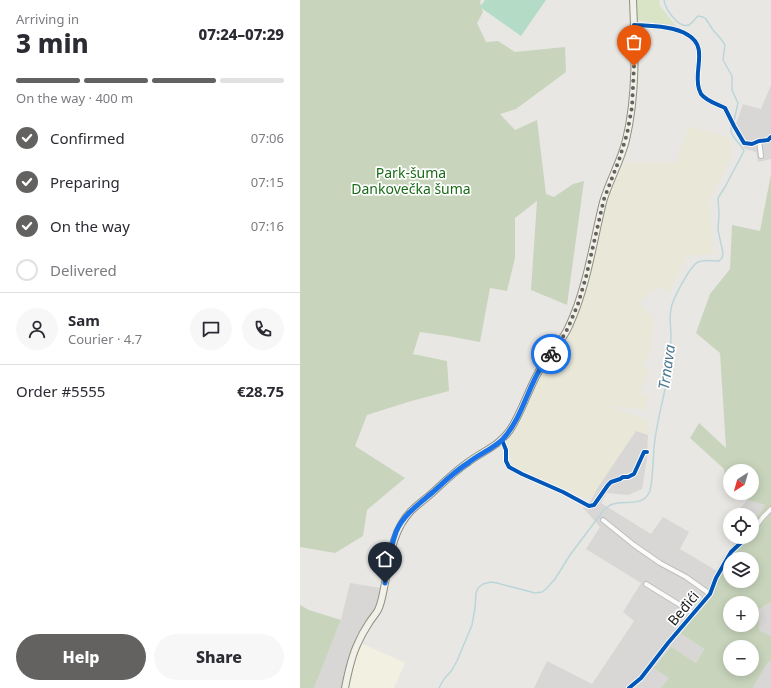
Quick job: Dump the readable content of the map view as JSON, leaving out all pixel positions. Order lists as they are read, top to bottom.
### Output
{
  "streets": {
    "street": ["Beđići"]
  },
  "water": ["Trnava"],
  "parks": ["Park-šuma Dankovečka šuma"],
  "north": "bottom left",
  "page": {
    "heading": ["3 min", "Arriving in", "07:24–07:29"],
    "panel": [
      "Sam",
      "Courier · 4.7",
      "Order #5555",
      "€28.75"
    ],
    "bar": "On the way · 400 m",
    "list": [
      ["Confirmed", "07:06"],
      ["Preparing", "07:15"],
      ["On the way", "07:16"],
      "Delivered"
    ],
    "map_buttons": ["+", "−"],
    "buttons": ["Help", "Share"]
  }
}
